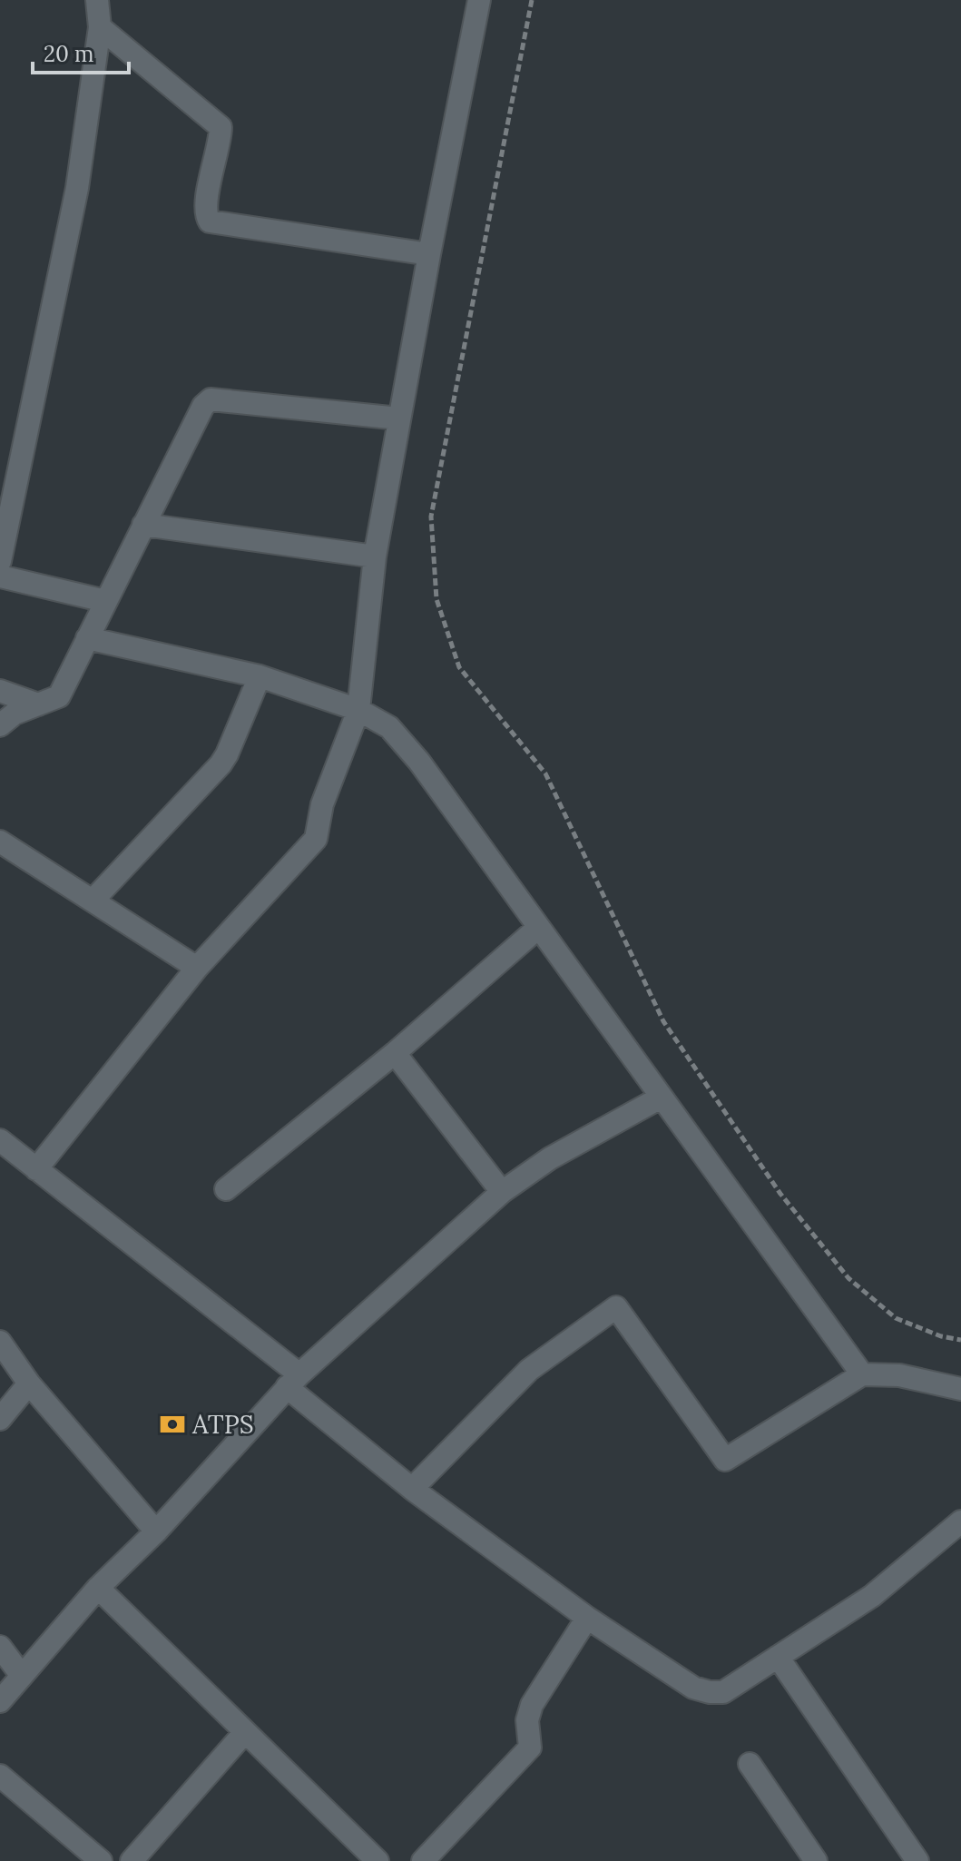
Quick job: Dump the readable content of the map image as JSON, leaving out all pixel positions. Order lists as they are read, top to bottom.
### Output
{
  "places": {
    "bank": ["ATPS"]
  },
  "scale_bar": "20 m"
}
